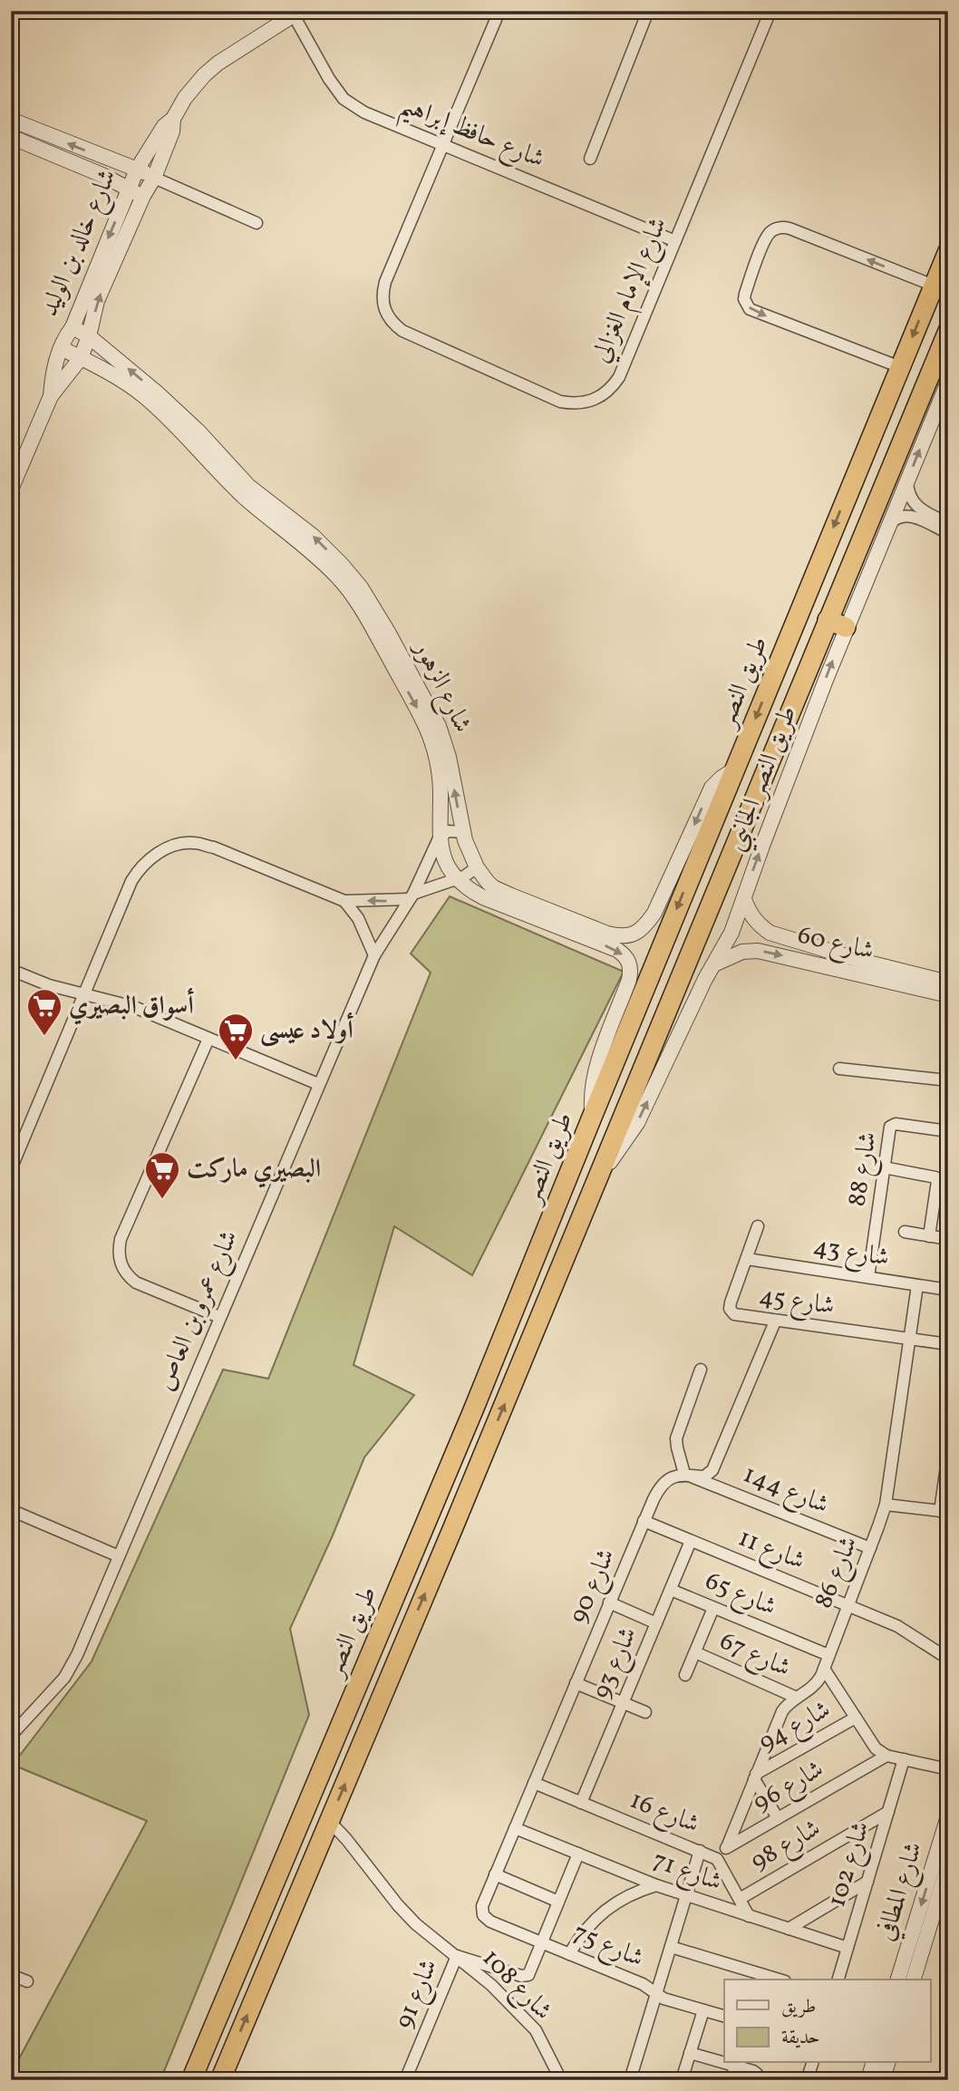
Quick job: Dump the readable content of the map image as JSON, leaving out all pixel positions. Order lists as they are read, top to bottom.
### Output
{
  "streets": {
    "highway": ["طريق النصر"],
    "street": [
      "شارع حافظ إبراهيم",
      "شارع خالد بن الوليد",
      "شارع الإمام الغزالي",
      "شارع الزهور",
      "طريق النصر الجانبي",
      "شارع 60",
      "شارع 88",
      "شارع 43",
      "شارع 45",
      "شارع عمرو بن العاص",
      "شارع 144",
      "شارع 11",
      "شارع 86",
      "شارع 90",
      "شارع 65",
      "شارع 67",
      "شارع 93",
      "شارع 94",
      "شارع 96",
      "شارع 16",
      "شارع 98",
      "شارع 102",
      "شارع 71",
      "شارع المطافي",
      "شارع 75",
      "شارع 108",
      "شارع 91"
    ]
  },
  "crossings": [
    ["شارع حافظ إبراهيم", "شارع خالد بن الوليد"],
    ["شارع حافظ إبراهيم", "شارع الإمام الغزالي"],
    ["شارع خالد بن الوليد", "شارع الزهور"],
    ["طريق النصر", "شارع الزهور"],
    ["طريق النصر", "طريق النصر الجانبي"],
    ["شارع الزهور", "شارع عمرو بن العاص"],
    ["طريق النصر الجانبي", "شارع 60"],
    ["شارع 88", "شارع 43"],
    ["شارع 43", "شارع 45"],
    ["شارع 43", "شارع 86"],
    ["شارع 45", "شارع 86"],
    ["شارع 45", "شارع 90"],
    ["شارع 144", "شارع 86"],
    ["شارع 144", "شارع 90"],
    ["شارع 11", "شارع 86"],
    ["شارع 11", "شارع 90"],
    ["شارع 11", "شارع 93"],
    ["شارع 86", "شارع 65"],
    ["شارع 86", "شارع 67"],
    ["شارع 86", "شارع 94"],
    ["شارع 86", "شارع 96"],
    ["شارع 90", "شارع 16"],
    ["شارع 90", "شارع 71"],
    ["شارع 90", "شارع 75"],
    ["شارع 65", "شارع 93"],
    ["شارع 93", "شارع 16"],
    ["شارع 96", "شارع 16"],
    ["شارع 16", "شارع 98"],
    ["شارع 16", "شارع 71"],
    ["شارع 98", "شارع 102"],
    ["شارع 102", "شارع 71"],
    ["شارع 75", "شارع 91"],
    ["شارع 108", "شارع 91"]
  ],
  "one_way": ["طريق النصر الجانبي"],
  "places": {
    "supermarket": ["أسواق البصيري", "أولاد عيسى", "البصيري ماركت"]
  },
  "legend": ["طريق", "حديقة"]
}
